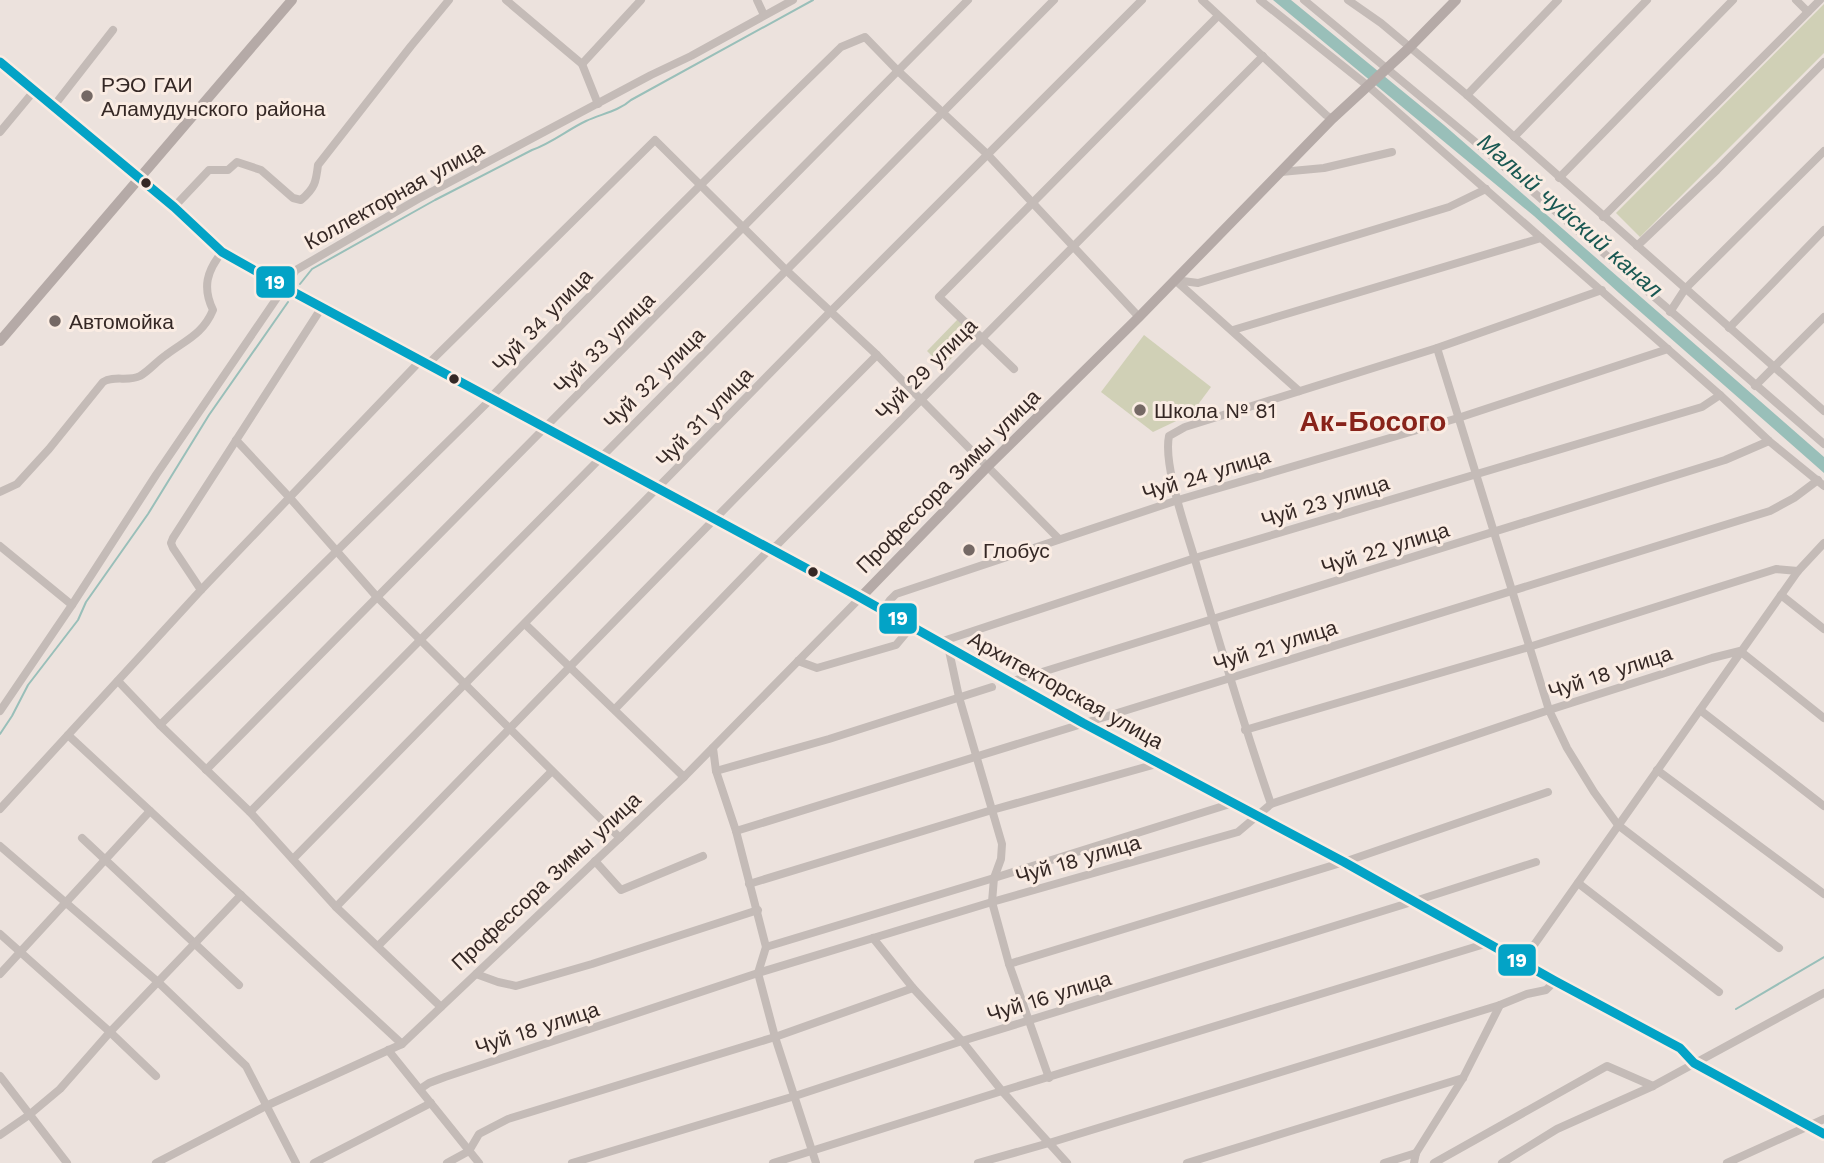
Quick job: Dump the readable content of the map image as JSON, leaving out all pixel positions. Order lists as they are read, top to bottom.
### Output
{
  "streets": {
    "street": [
      "Коллекторная улица",
      "Чуй 34 улица",
      "Чуй 33 улица",
      "Чуй 29 улица",
      "Чуй 32 улица",
      "Чуй 31 улица",
      "Чуй 24 улица",
      "Профессора Зимы улица",
      "Чуй 23 улица",
      "Чуй 22 улица",
      "Чуй 21 улица",
      "Чуй 18 улица",
      "Архитекторская улица",
      "Чуй 16 улица"
    ]
  },
  "crossings": [
    ["Коллекторная улица", "Архитекторская улица"],
    ["Чуй 34 улица", "Чуй 33 улица"],
    ["Чуй 34 улица", "Архитекторская улица"],
    ["Чуй 33 улица", "Архитекторская улица"],
    ["Чуй 29 улица", "Архитекторская улица"],
    ["Чуй 32 улица", "Архитекторская улица"],
    ["Чуй 31 улица", "Архитекторская улица"],
    ["Чуй 24 улица", "Архитекторская улица"],
    ["Профессора Зимы улица", "Архитекторская улица"],
    ["Чуй 23 улица", "Архитекторская улица"],
    ["Чуй 22 улица", "Архитекторская улица"],
    ["Чуй 21 улица", "Архитекторская улица"],
    ["Чуй 18 улица", "Архитекторская улица"],
    ["Архитекторская улица", "Чуй 16 улица"]
  ],
  "districts": ["Ак-Босого"],
  "water": ["Малый чуйский канал"],
  "places": [
    "РЭО ГАИ Аламудунского района",
    "Автомойка",
    "Школа № 81",
    "Глобус"
  ],
  "lines": ["transit line 19"]
}
